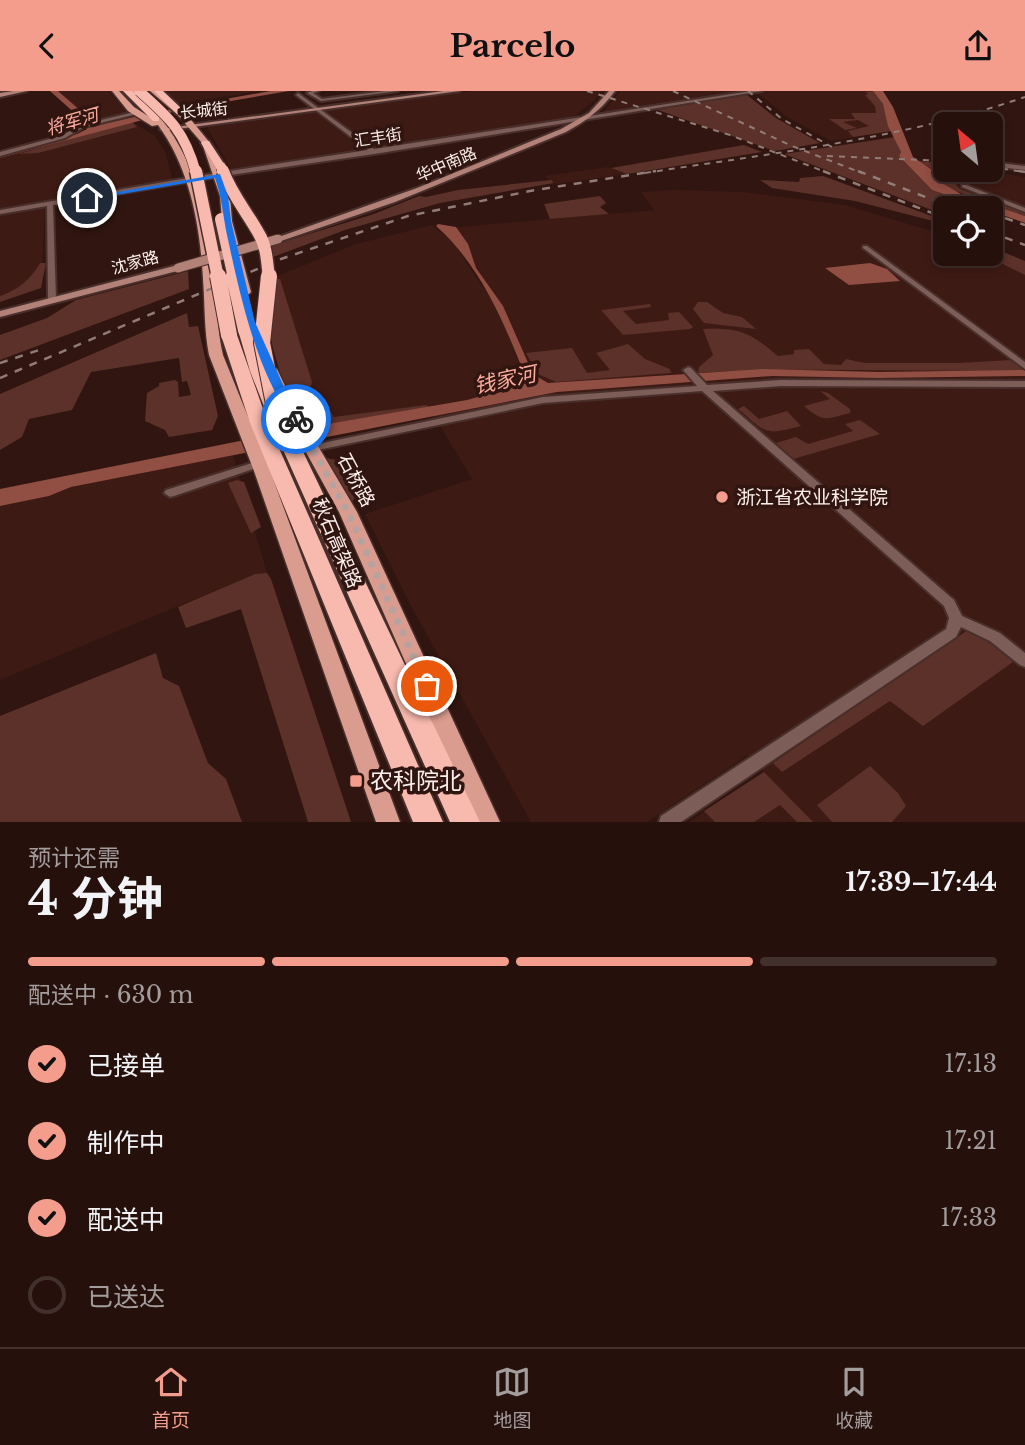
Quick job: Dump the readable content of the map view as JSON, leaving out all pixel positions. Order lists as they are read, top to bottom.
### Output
{
  "streets": {
    "highway": ["秋石高架路"],
    "main road": [
      "长城街",
      "华中南路",
      "沈家路",
      "石桥路"
    ],
    "street": ["汇丰街"]
  },
  "crossings": [
    ["长城街", "石桥路"],
    ["长城街", "秋石高架路"],
    ["汇丰街", "华中南路"],
    ["汇丰街", "石桥路"],
    ["华中南路", "沈家路"]
  ],
  "water": ["将军河", "钱家河"],
  "places": {
    "other": ["浙江省农业科学院"],
    "transit": ["农科院北"]
  },
  "north": "top left",
  "page": {
    "header": "Parcelo",
    "heading": ["4 分钟", "预计还需", "17:39–17:44"],
    "bar": "配送中 · 630 m",
    "list": [
      ["已接单", "17:13"],
      ["制作中", "17:21"],
      ["配送中", "17:33"],
      "已送达"
    ],
    "tabs": ["首页", "地图", "收藏"]
  }
}
